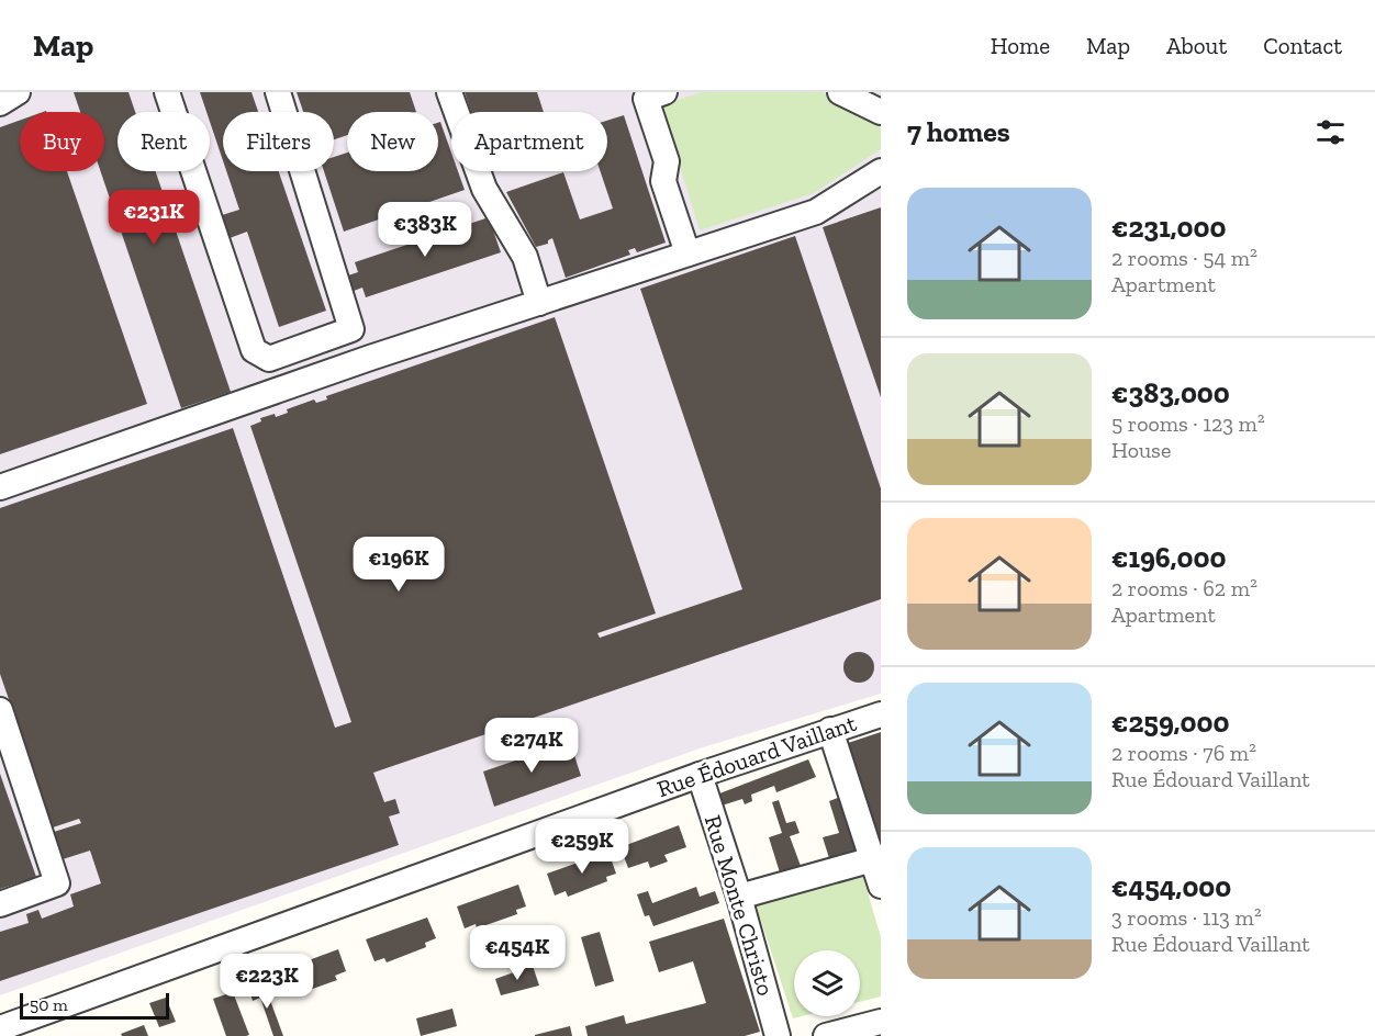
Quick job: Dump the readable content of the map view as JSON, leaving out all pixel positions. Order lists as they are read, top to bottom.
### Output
{
  "streets": {
    "street": ["Rue Édouard Vaillant", "Rue Monte Christo"]
  },
  "crossings": [
    ["Rue Édouard Vaillant", "Rue Monte Christo"]
  ],
  "scale_bar": "50 m",
  "page": {
    "header": "Map",
    "nav": [
      "Home",
      "Map",
      "About",
      "Contact"
    ],
    "heading": "7 homes",
    "chip": [
      "Buy",
      "Rent",
      "Filters",
      "New",
      "Apartment"
    ],
    "list": [
      {
        "name": "€231,000",
        "note": "2 rooms · 54 m² · Apartment"
      },
      {
        "name": "€383,000",
        "note": "5 rooms · 123 m² · House"
      },
      {
        "name": "€196,000",
        "note": "2 rooms · 62 m² · Apartment"
      },
      {
        "name": "€259,000",
        "note": "2 rooms · 76 m² · Rue Édouard Vaillant"
      },
      {
        "name": "€454,000",
        "note": "3 rooms · 113 m² · Rue Édouard Vaillant"
      }
    ],
    "price": [
      "€231K",
      "€383K",
      "€196K",
      "€274K",
      "€259K",
      "€454K",
      "€223K"
    ],
    "scale": "50 m"
  }
}
